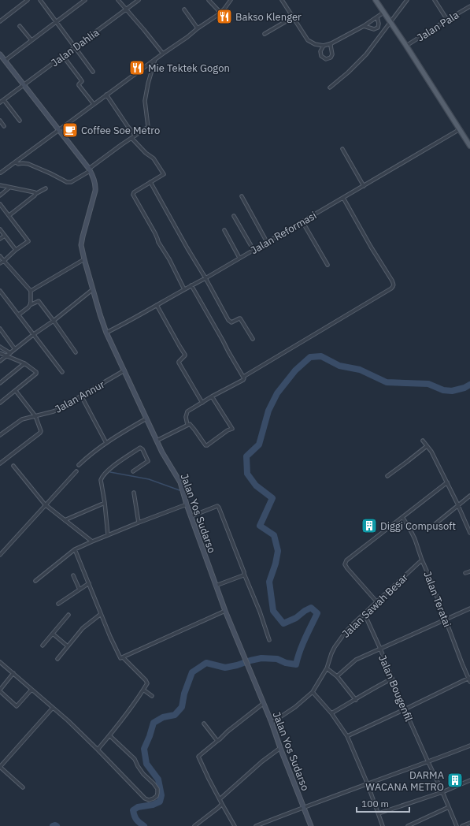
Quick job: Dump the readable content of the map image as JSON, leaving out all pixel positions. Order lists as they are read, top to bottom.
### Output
{
  "streets": {
    "street": [
      "Jalan Pala",
      "Jalan Dahlia",
      "Jalan Reformasi",
      "Jalan Annur",
      "Jalan Yos Sudarso",
      "Jalan Teratai",
      "Jalan Sawah Besar",
      "Jalan Bougenfil"
    ]
  },
  "crossings": [
    ["Jalan Dahlia", "Jalan Yos Sudarso"],
    ["Jalan Reformasi", "Jalan Yos Sudarso"],
    ["Jalan Annur", "Jalan Yos Sudarso"],
    ["Jalan Yos Sudarso", "Jalan Sawah Besar"],
    ["Jalan Teratai", "Jalan Sawah Besar"],
    ["Jalan Sawah Besar", "Jalan Bougenfil"]
  ],
  "places": {
    "restaurant": ["Bakso Klenger", "Mie Tektek Gogon"],
    "cafe": ["Coffee Soe Metro"],
    "building": ["Diggi Compusoft", "DARMA WACANA METRO"]
  },
  "scale_bar": "100 m"
}
